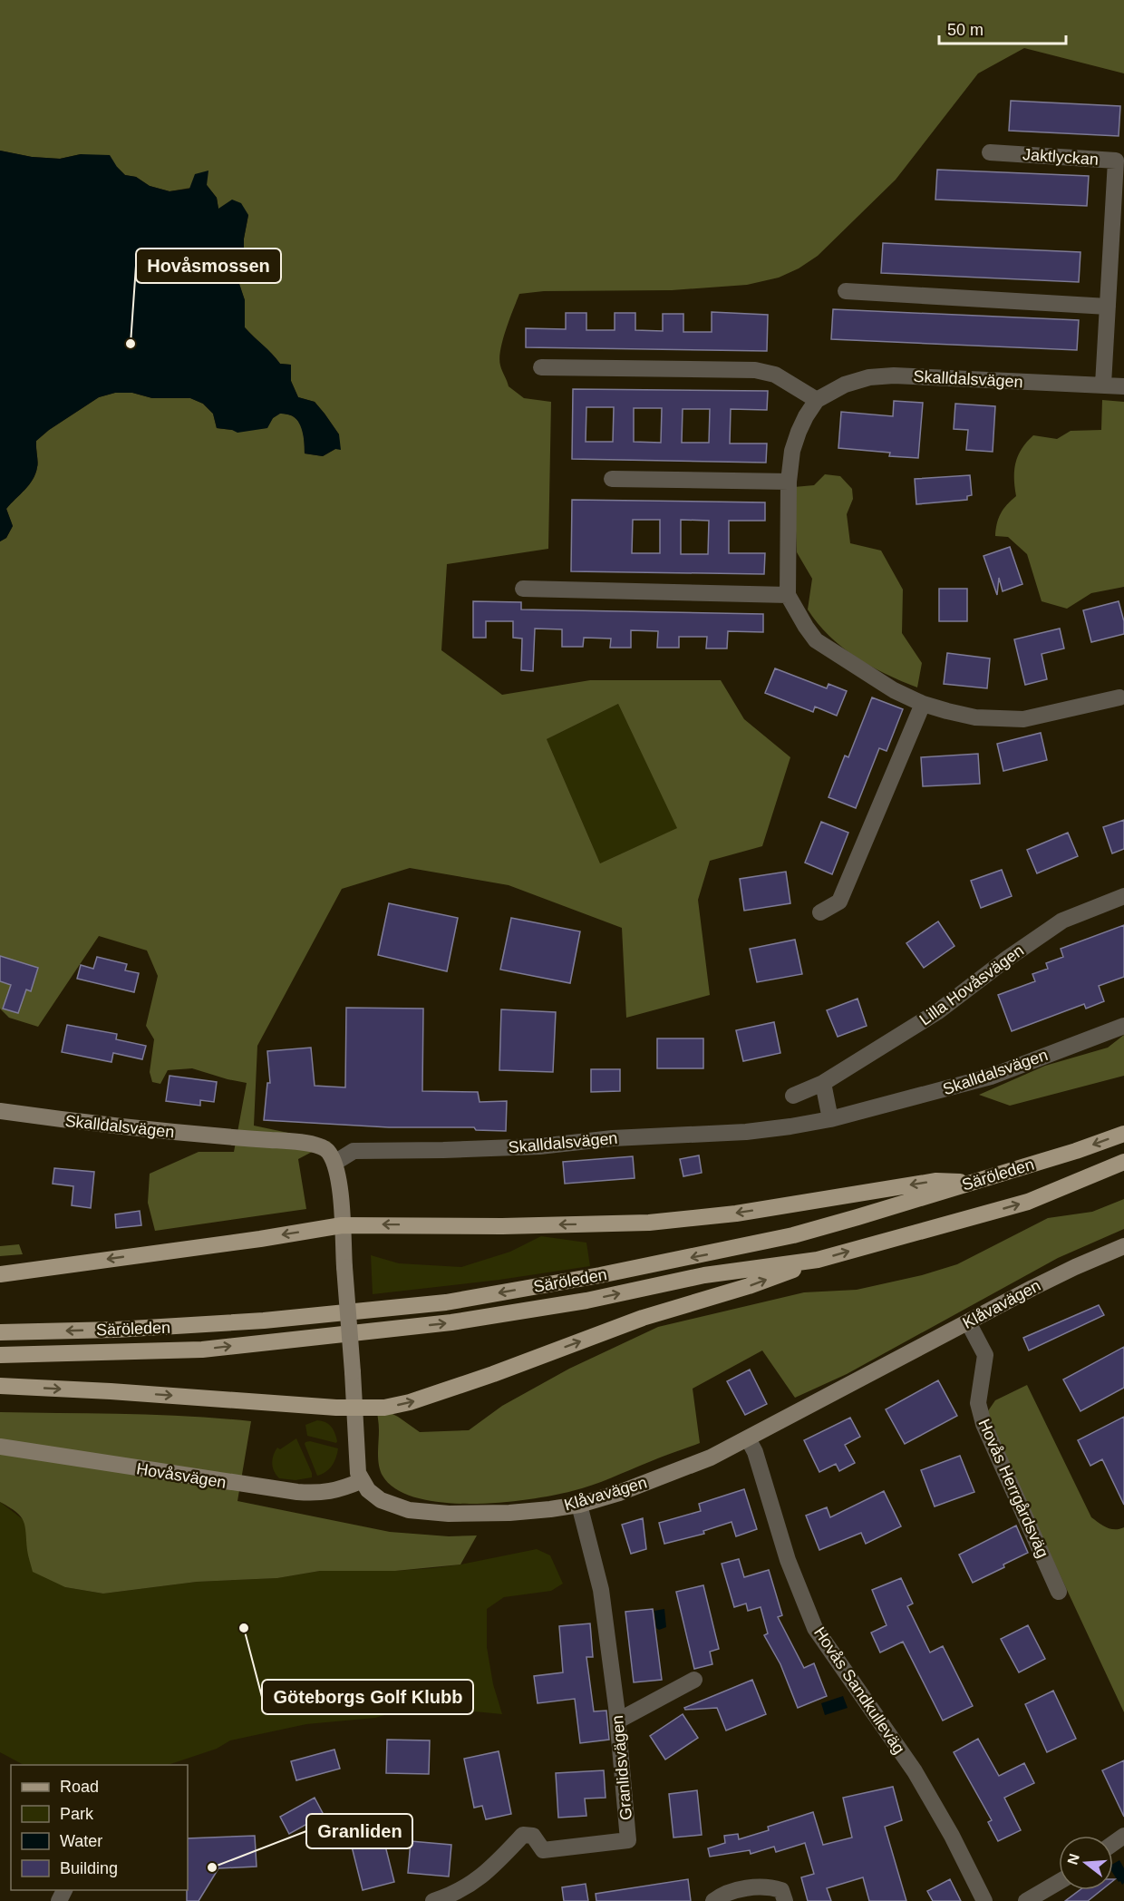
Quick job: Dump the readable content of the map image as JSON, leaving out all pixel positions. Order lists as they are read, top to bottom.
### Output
{
  "streets": {
    "main road": ["Säröleden"],
    "street": [
      "Jaktlyckan",
      "Skalldalsvägen",
      "Lilla Hovåsvägen",
      "Klåvavägen",
      "Hovåsvägen",
      "Hovås Herrgårdsväg",
      "Hovås Sandkulleväg",
      "Granlidsvägen"
    ]
  },
  "crossings": [
    ["Jaktlyckan", "Skalldalsvägen"],
    ["Klåvavägen", "Hovåsvägen"],
    ["Klåvavägen", "Hovås Herrgårdsväg"],
    ["Klåvavägen", "Hovås Sandkulleväg"],
    ["Klåvavägen", "Granlidsvägen"]
  ],
  "places": ["Hovåsmossen", "Göteborgs Golf Klubb", "Granliden"],
  "legend": [
    "Road",
    "Park",
    "Water",
    "Building"
  ],
  "scale_bar": "50 m",
  "north": "left"
}
